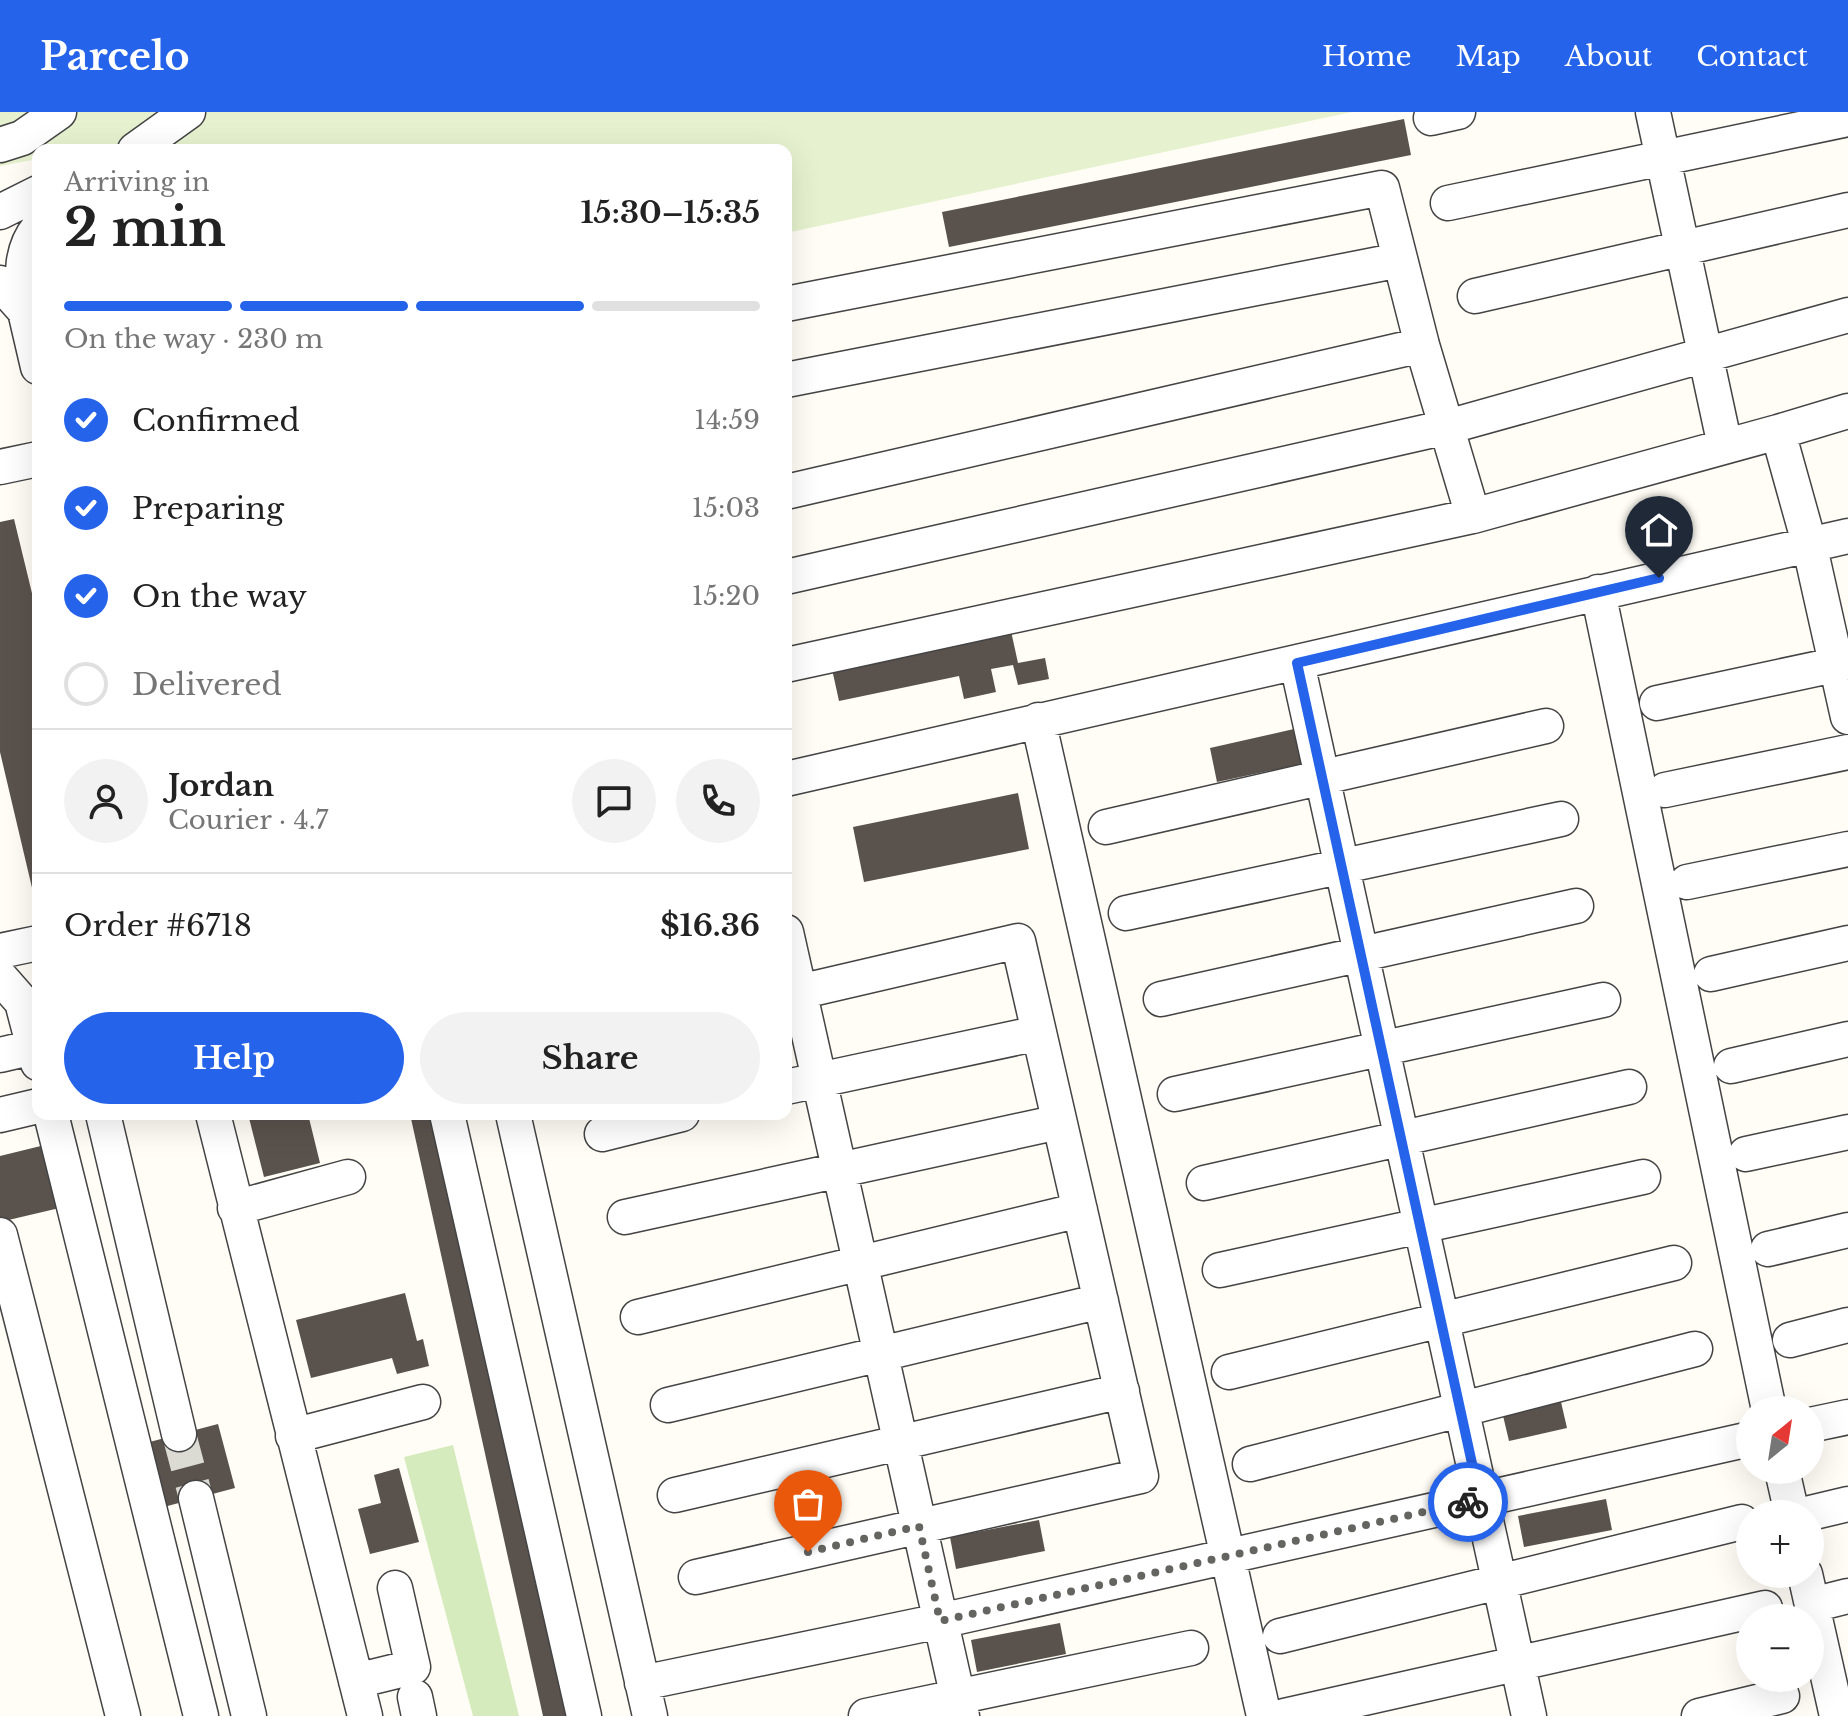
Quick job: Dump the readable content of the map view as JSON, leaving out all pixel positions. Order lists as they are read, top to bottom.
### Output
{
  "north": "top right",
  "page": {
    "header": "Parcelo",
    "nav": [
      "Home",
      "Map",
      "About",
      "Contact"
    ],
    "heading": ["2 min", "Arriving in", "15:30–15:35"],
    "panel": [
      "Jordan",
      "Courier · 4.7",
      "Order #6718",
      "$16.36"
    ],
    "bar": "On the way · 230 m",
    "list": [
      ["Confirmed", "14:59"],
      ["Preparing", "15:03"],
      ["On the way", "15:20"],
      "Delivered"
    ],
    "buttons": ["Help", "Share"],
    "map_buttons": ["+", "−"]
  }
}
